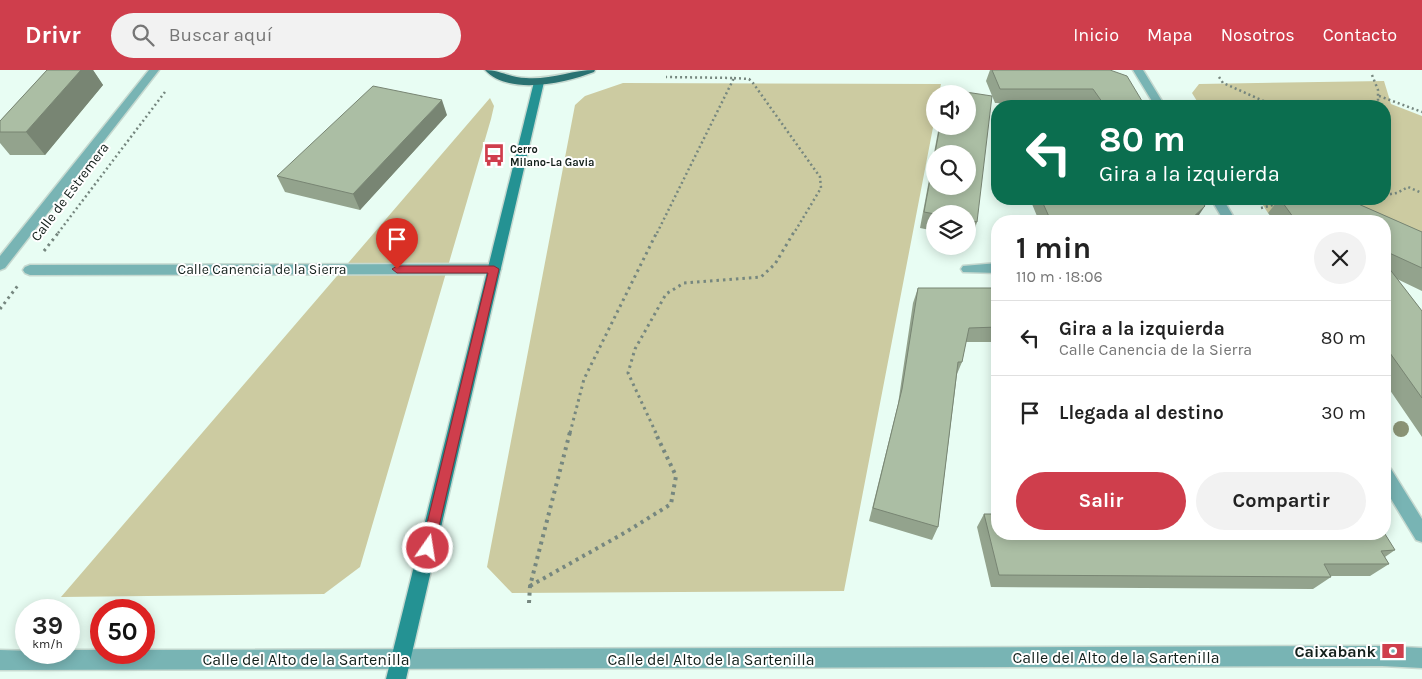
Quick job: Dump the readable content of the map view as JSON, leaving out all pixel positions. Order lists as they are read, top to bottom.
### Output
{
  "streets": {
    "street": ["Calle de Estremera", "Calle Canencia de la Sierra", "Calle del Alto de la Sartenilla"]
  },
  "crossings": [
    ["Calle de Estremera", "Calle Canencia de la Sierra"]
  ],
  "places": {
    "bus stop": ["Cerro Milano-La Gavia"],
    "bank": ["Caixabank"]
  },
  "page": {
    "header": "Drivr",
    "search": "Buscar aquí",
    "nav": [
      "Inicio",
      "Mapa",
      "Nosotros",
      "Contacto"
    ],
    "turn": ["80 m", "Gira a la izquierda"],
    "heading": ["1 min", "110 m · 18:06"],
    "list": [
      {
        "name": "Gira a la izquierda",
        "note": "Calle Canencia de la Sierra",
        "value": "80 m"
      },
      {
        "name": "Llegada al destino",
        "value": "30 m"
      }
    ],
    "buttons": ["Salir", "Compartir"],
    "speed": "39 km/h",
    "limit": "50"
  }
}
